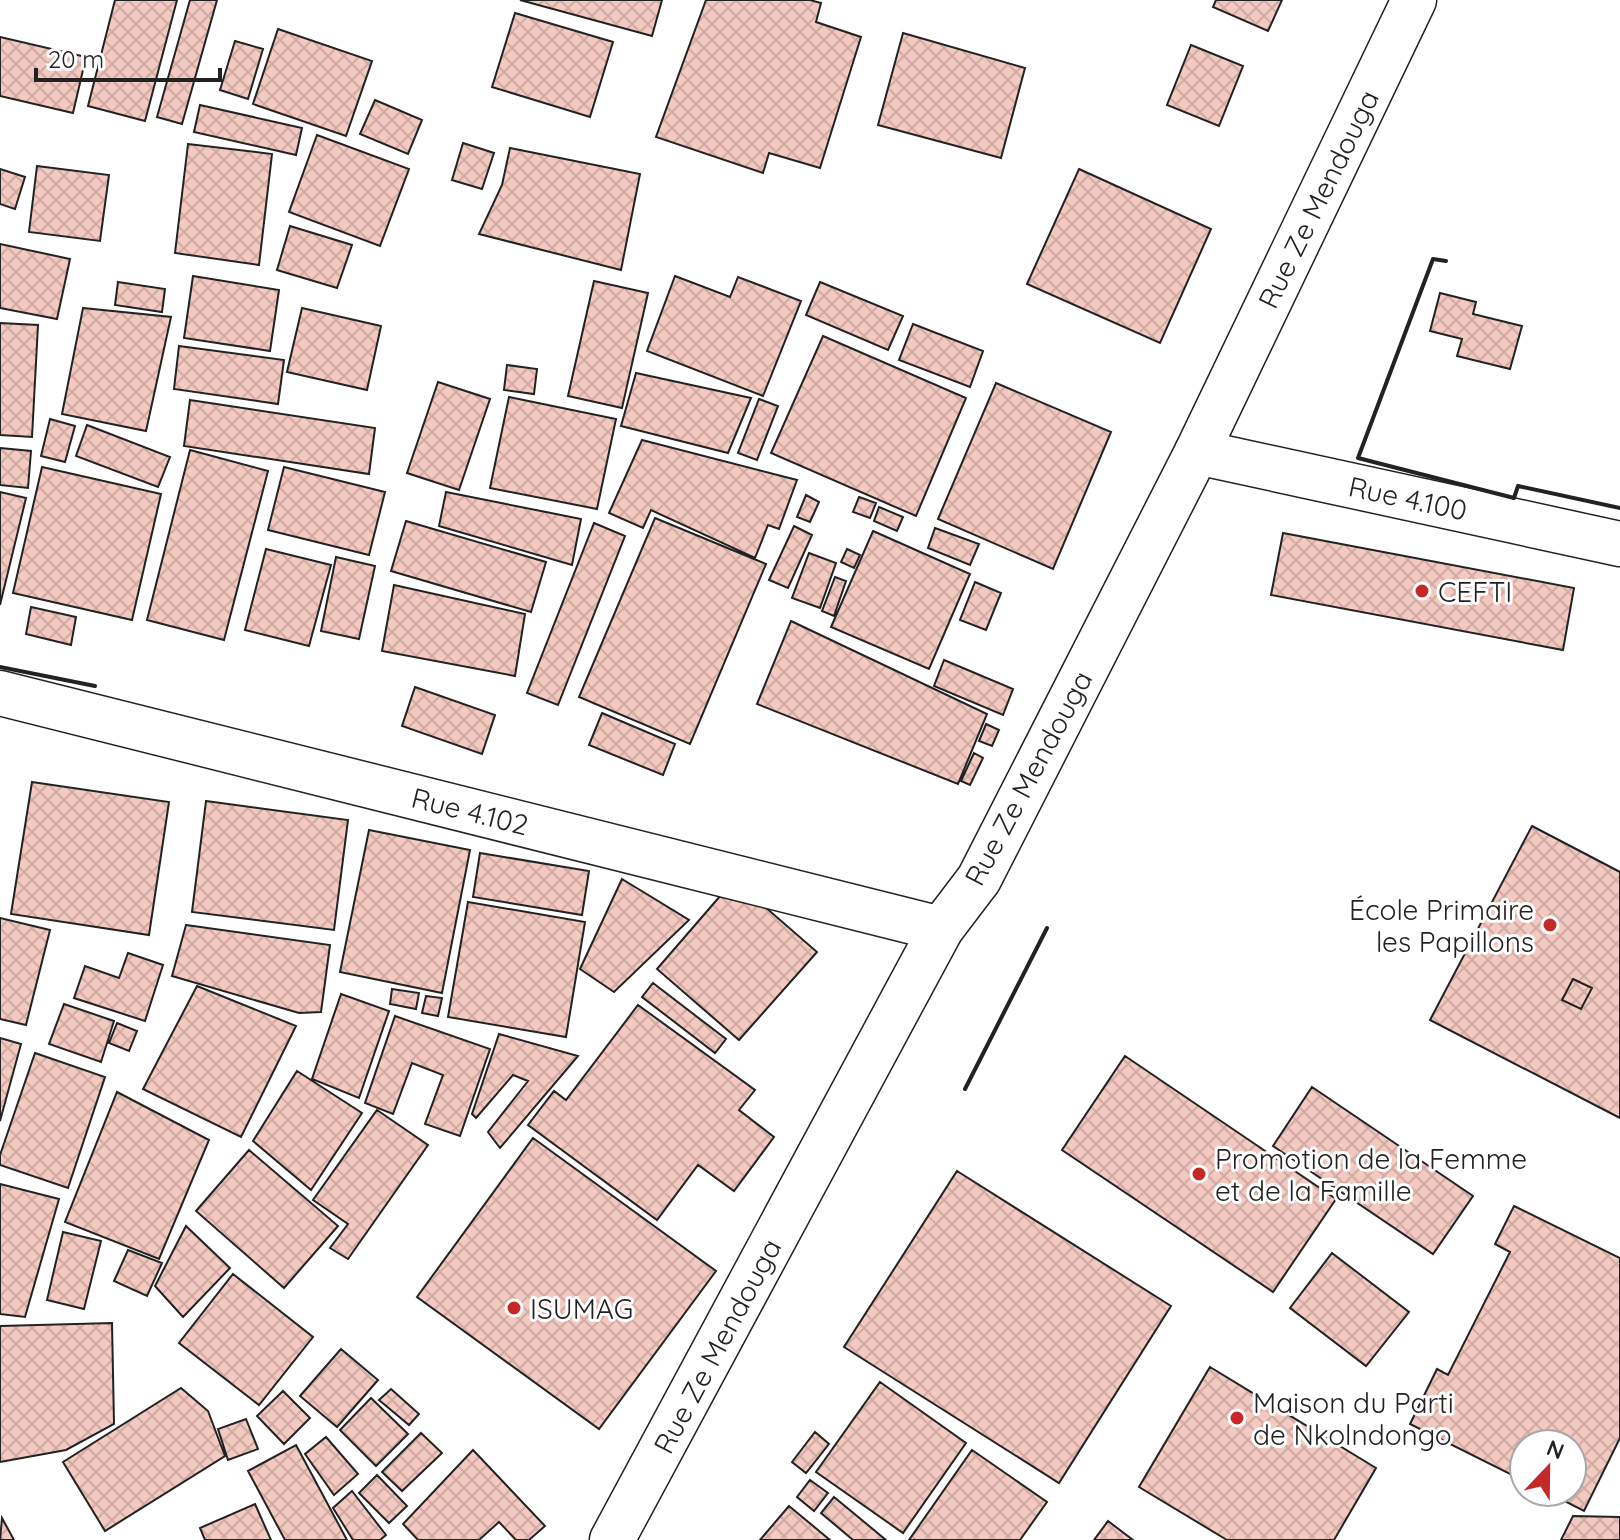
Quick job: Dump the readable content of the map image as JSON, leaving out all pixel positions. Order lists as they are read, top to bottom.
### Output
{
  "streets": {
    "main road": ["Rue Ze Mendouga", "Rue 4.100", "Rue 4.102"]
  },
  "crossings": [
    ["Rue Ze Mendouga", "Rue 4.100"],
    ["Rue Ze Mendouga", "Rue 4.102"]
  ],
  "places": [
    "CEFTI",
    "École Primaire les Papillons",
    "Promotion de la Femme et de la Famille",
    "ISUMAG",
    "Maison du Parti de Nkolndongo"
  ],
  "scale_bar": "20 m",
  "north": "top"
}
